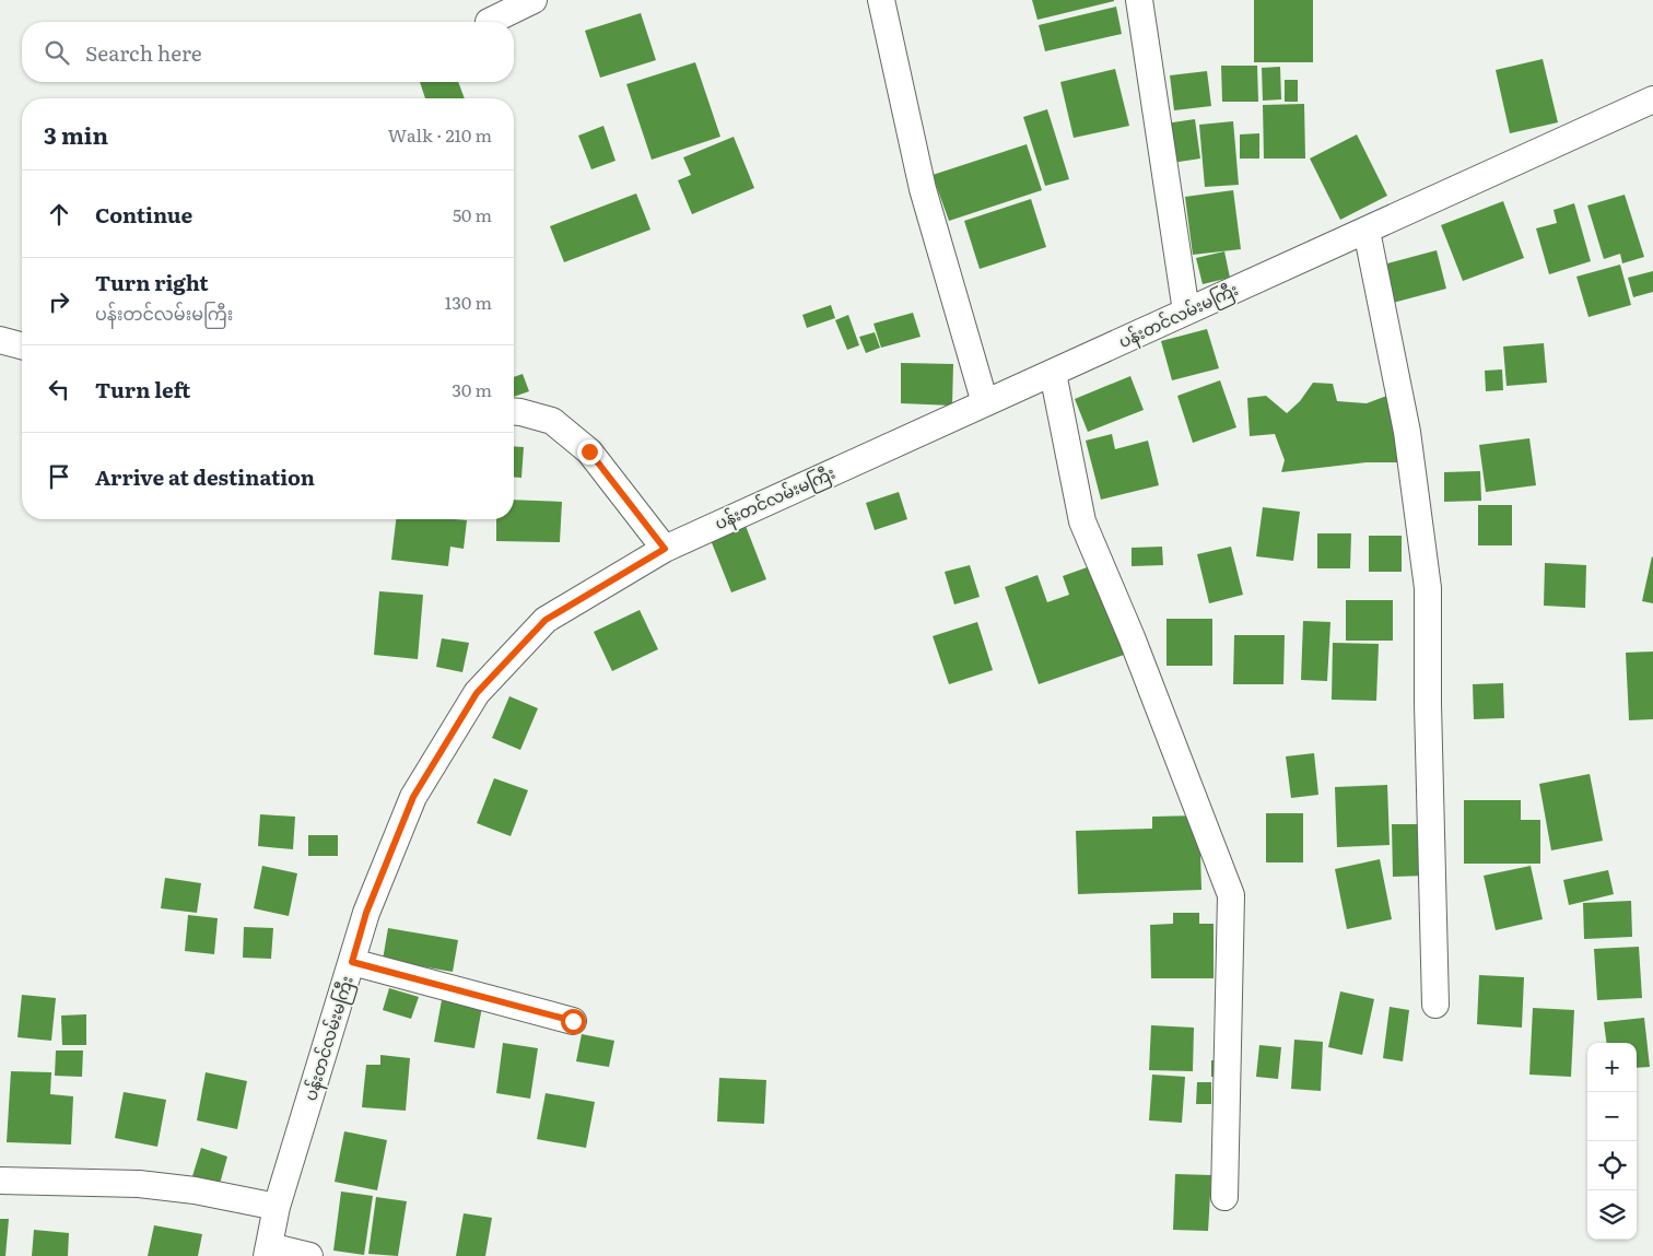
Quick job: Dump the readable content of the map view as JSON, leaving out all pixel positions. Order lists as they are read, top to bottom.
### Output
{
  "streets": {
    "street": ["ပန်းတင်လမ်းမကြီး"]
  },
  "page": {
    "search": "Search here",
    "heading": ["3 min", "Walk · 210 m"],
    "list": [
      ["Continue", "50 m"],
      ["Turn right", "ပန်းတင်လမ်းမကြီး", "130 m"],
      ["Turn left", "30 m"],
      "Arrive at destination"
    ],
    "map_buttons": ["+", "−"]
  }
}
